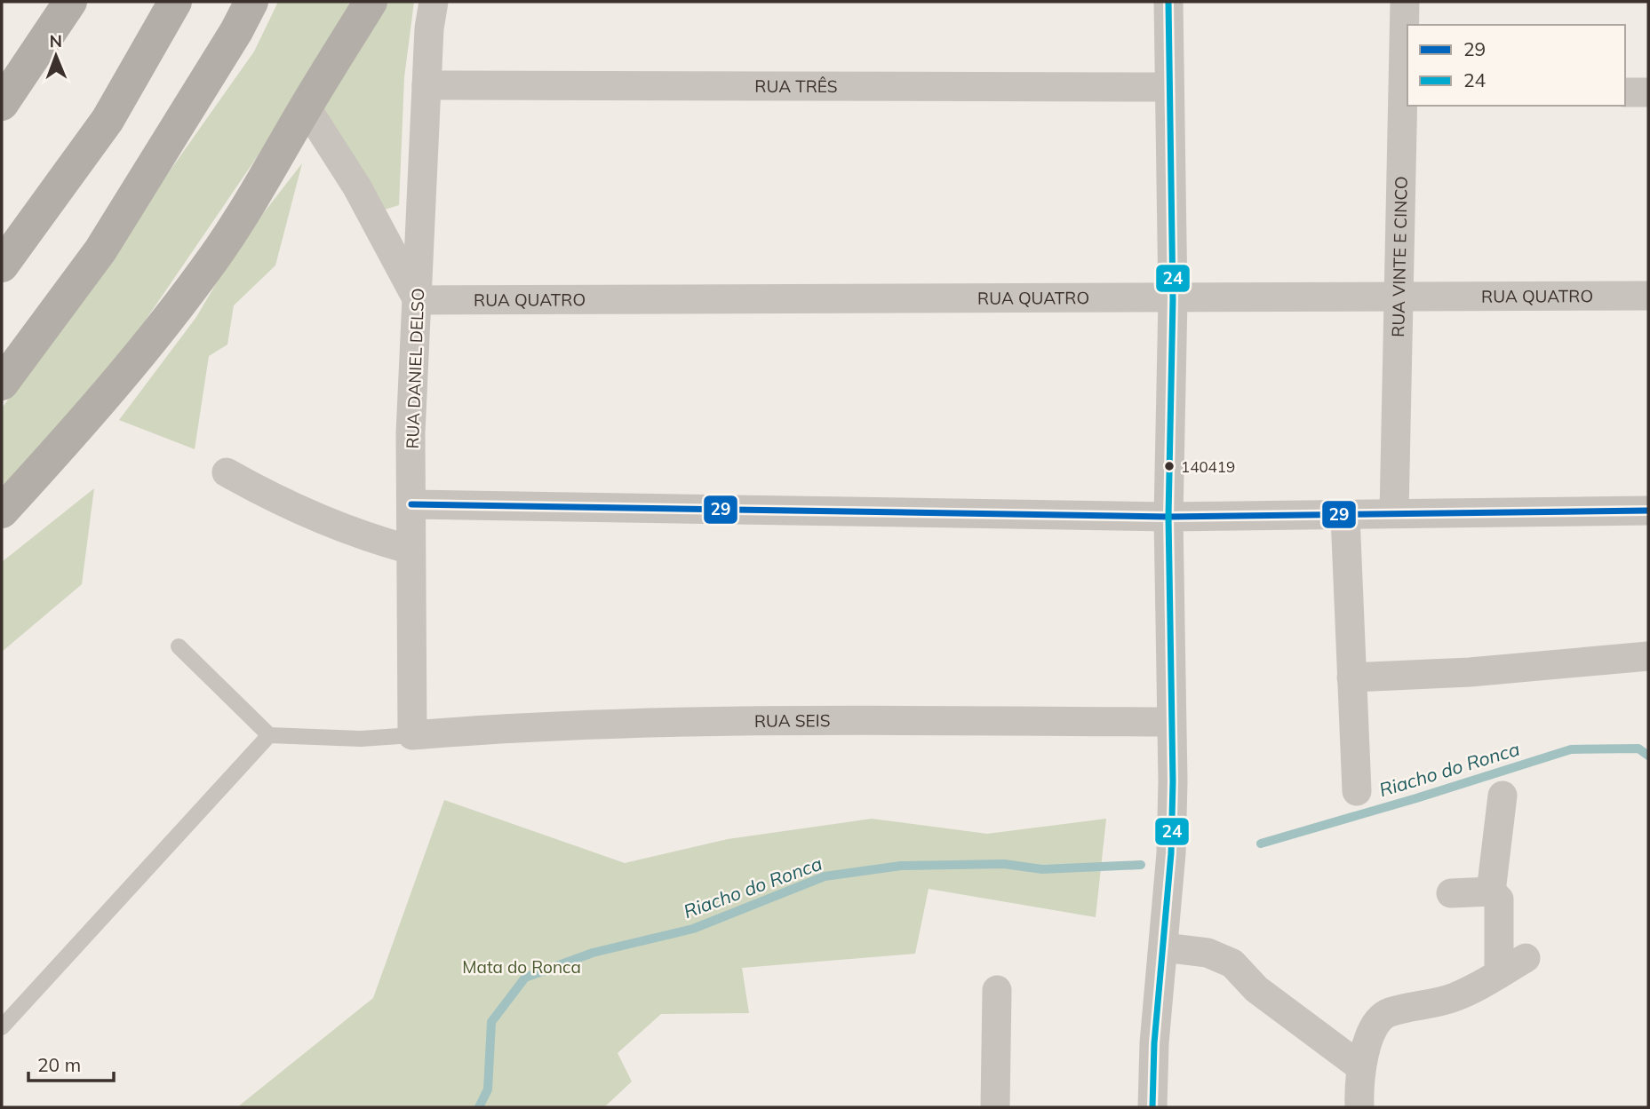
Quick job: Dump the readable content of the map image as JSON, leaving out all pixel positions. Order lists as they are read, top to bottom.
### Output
{
  "streets": {
    "street": [
      "RUA TRÊS",
      "RUA VINTE E CINCO",
      "RUA QUATRO",
      "RUA DANIEL DELSO",
      "RUA SEIS"
    ]
  },
  "crossings": [
    ["RUA TRÊS", "RUA DANIEL DELSO"],
    ["RUA VINTE E CINCO", "RUA QUATRO"],
    ["RUA QUATRO", "RUA DANIEL DELSO"],
    ["RUA DANIEL DELSO", "RUA SEIS"]
  ],
  "water": ["Riacho do Ronca"],
  "parks": ["Mata do Ronca"],
  "places": ["140419"],
  "lines": ["transit line 24", "transit line 29"],
  "legend": ["29", "24"],
  "scale_bar": "20 m",
  "north": "top"
}
